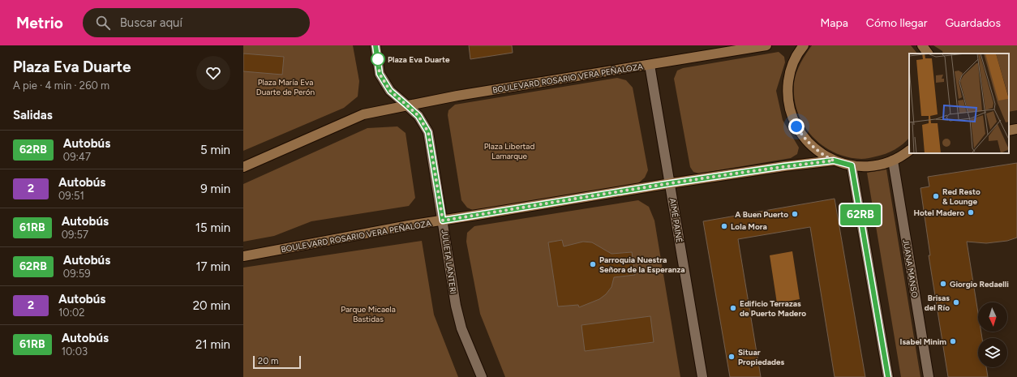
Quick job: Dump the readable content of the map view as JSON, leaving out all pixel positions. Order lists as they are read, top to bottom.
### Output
{
  "streets": {
    "main road": ["BOULEVARD ROSARIO VERA PEÑALOZA"],
    "street": ["AIMÉ PAINÉ", "JULIETA LANTERI", "JUANA MANSO"]
  },
  "crossings": [
    ["BOULEVARD ROSARIO VERA PEÑALOZA", "AIMÉ PAINÉ"],
    ["BOULEVARD ROSARIO VERA PEÑALOZA", "JULIETA LANTERI"]
  ],
  "parks": ["Plaza María Eva Duarte de Perón", "Plaza Libertad Lamarque", "Parque Micaela Bastidas"],
  "places": [
    "Plaza Eva Duarte",
    "Red Resto & Lounge",
    "Hotel Madero",
    "A Buen Puerto",
    "Lola Mora",
    "Parroquia Nuestra Señora de la Esperanza",
    "Giorgio Redaelli",
    "Brisas del Río",
    "Edificio Terrazas de Puerto Madero",
    "Isabel Minim",
    "Situar Propiedades"
  ],
  "lines": ["bus line 62RB"],
  "scale_bar": "20 m",
  "north": "bottom",
  "page": {
    "header": "Metrio",
    "search": "Buscar aquí",
    "nav": ["Mapa", "Cómo llegar", "Guardados"],
    "heading": [
      ["Plaza Eva Duarte", "A pie · 4 min · 260 m"],
      "Salidas"
    ],
    "on_map": "62RB",
    "list": [
      {
        "mark": "62RB",
        "name": "Autobús",
        "note": "09:47",
        "value": "5 min"
      },
      {
        "mark": "2",
        "name": "Autobús",
        "note": "09:51",
        "value": "9 min"
      },
      {
        "mark": "61RB",
        "name": "Autobús",
        "note": "09:57",
        "value": "15 min"
      },
      {
        "mark": "62RB",
        "name": "Autobús",
        "note": "09:59",
        "value": "17 min"
      },
      {
        "mark": "2",
        "name": "Autobús",
        "note": "10:02",
        "value": "20 min"
      },
      {
        "mark": "61RB",
        "name": "Autobús",
        "note": "10:03",
        "value": "21 min"
      }
    ],
    "scale": "20 m"
  }
}
